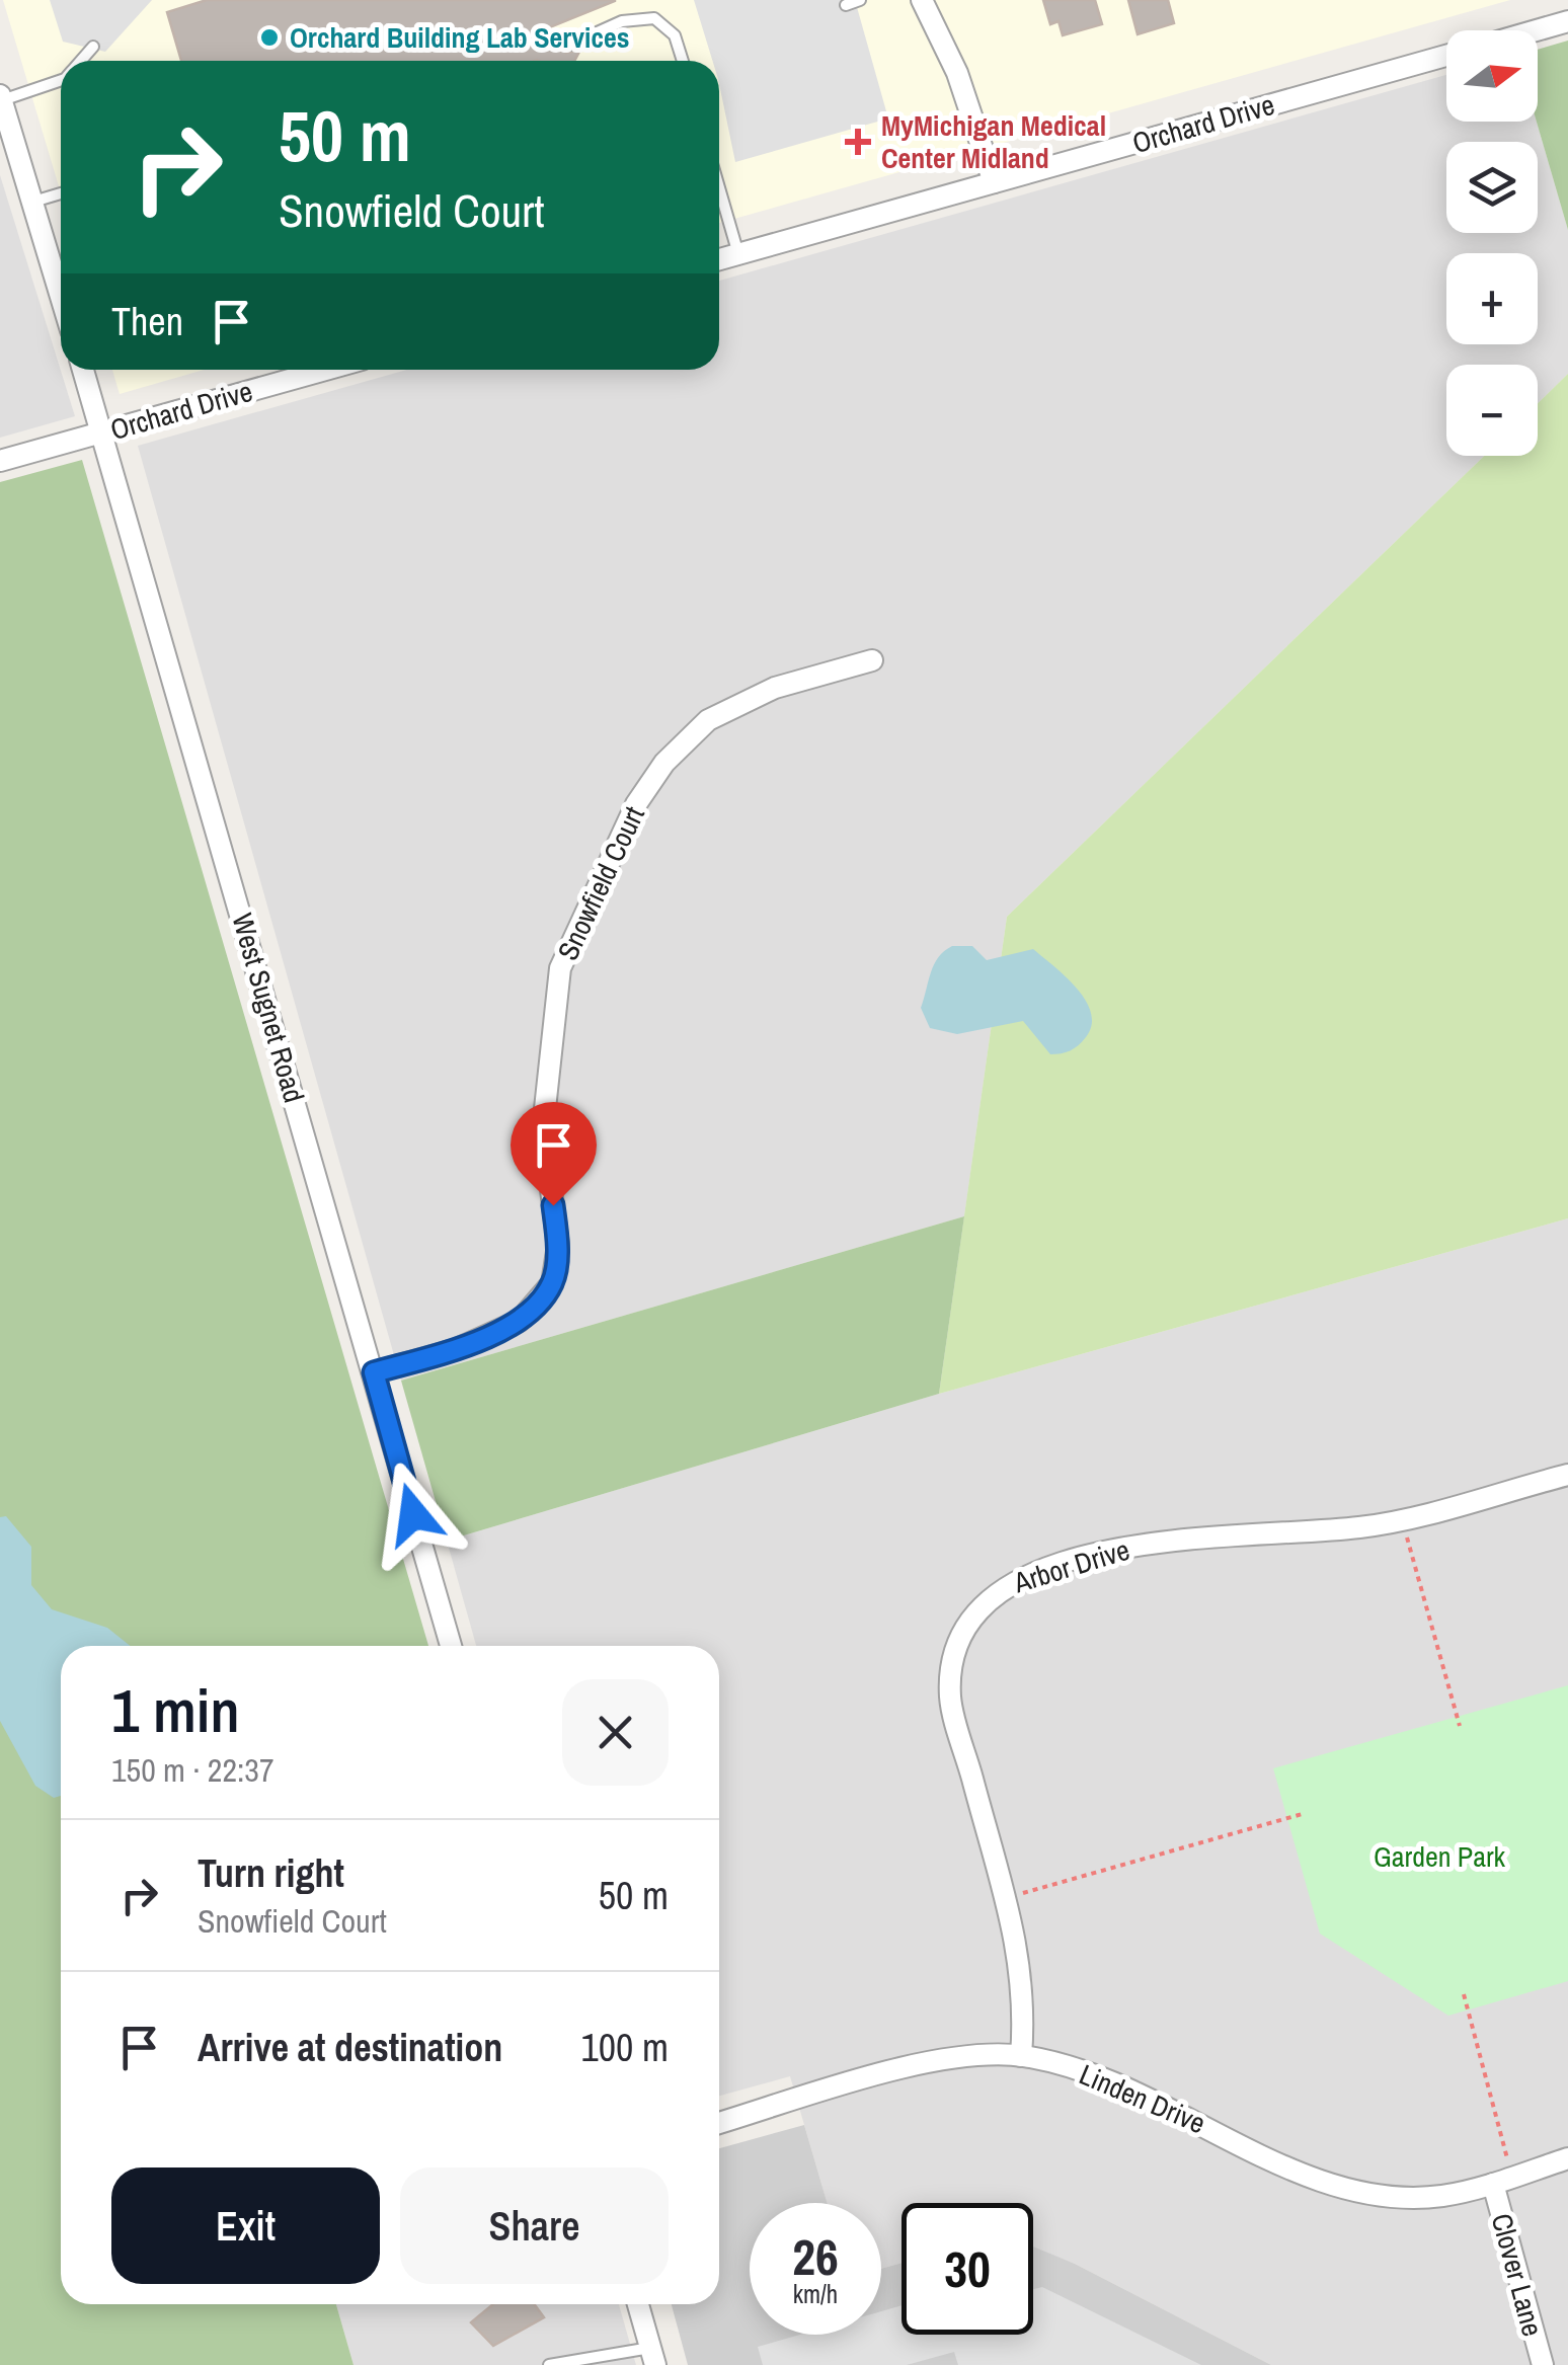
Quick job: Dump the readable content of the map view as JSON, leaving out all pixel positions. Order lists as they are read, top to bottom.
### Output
{
  "streets": {
    "street": [
      "Orchard Drive",
      "Snowfield Court",
      "West Sugnet Road",
      "Arbor Drive",
      "Linden Drive",
      "Clover Lane"
    ]
  },
  "crossings": [
    ["Orchard Drive", "West Sugnet Road"],
    ["Snowfield Court", "West Sugnet Road"],
    ["Arbor Drive", "Linden Drive"],
    ["Linden Drive", "Clover Lane"]
  ],
  "parks": ["Garden Park"],
  "places": {
    "other": ["Orchard Building Lab Services"],
    "health": ["MyMichigan Medical Center Midland"]
  },
  "north": "right",
  "page": {
    "map_buttons": ["+", "−"],
    "turn": ["50 m", "Snowfield Court"],
    "then": "Then",
    "heading": ["1 min", "150 m · 22:37"],
    "list": [
      {
        "name": "Turn right",
        "note": "Snowfield Court",
        "value": "50 m"
      },
      {
        "name": "Arrive at destination",
        "value": "100 m"
      }
    ],
    "buttons": ["Exit", "Share"],
    "speed": "26 km/h",
    "limit": "30"
  }
}
